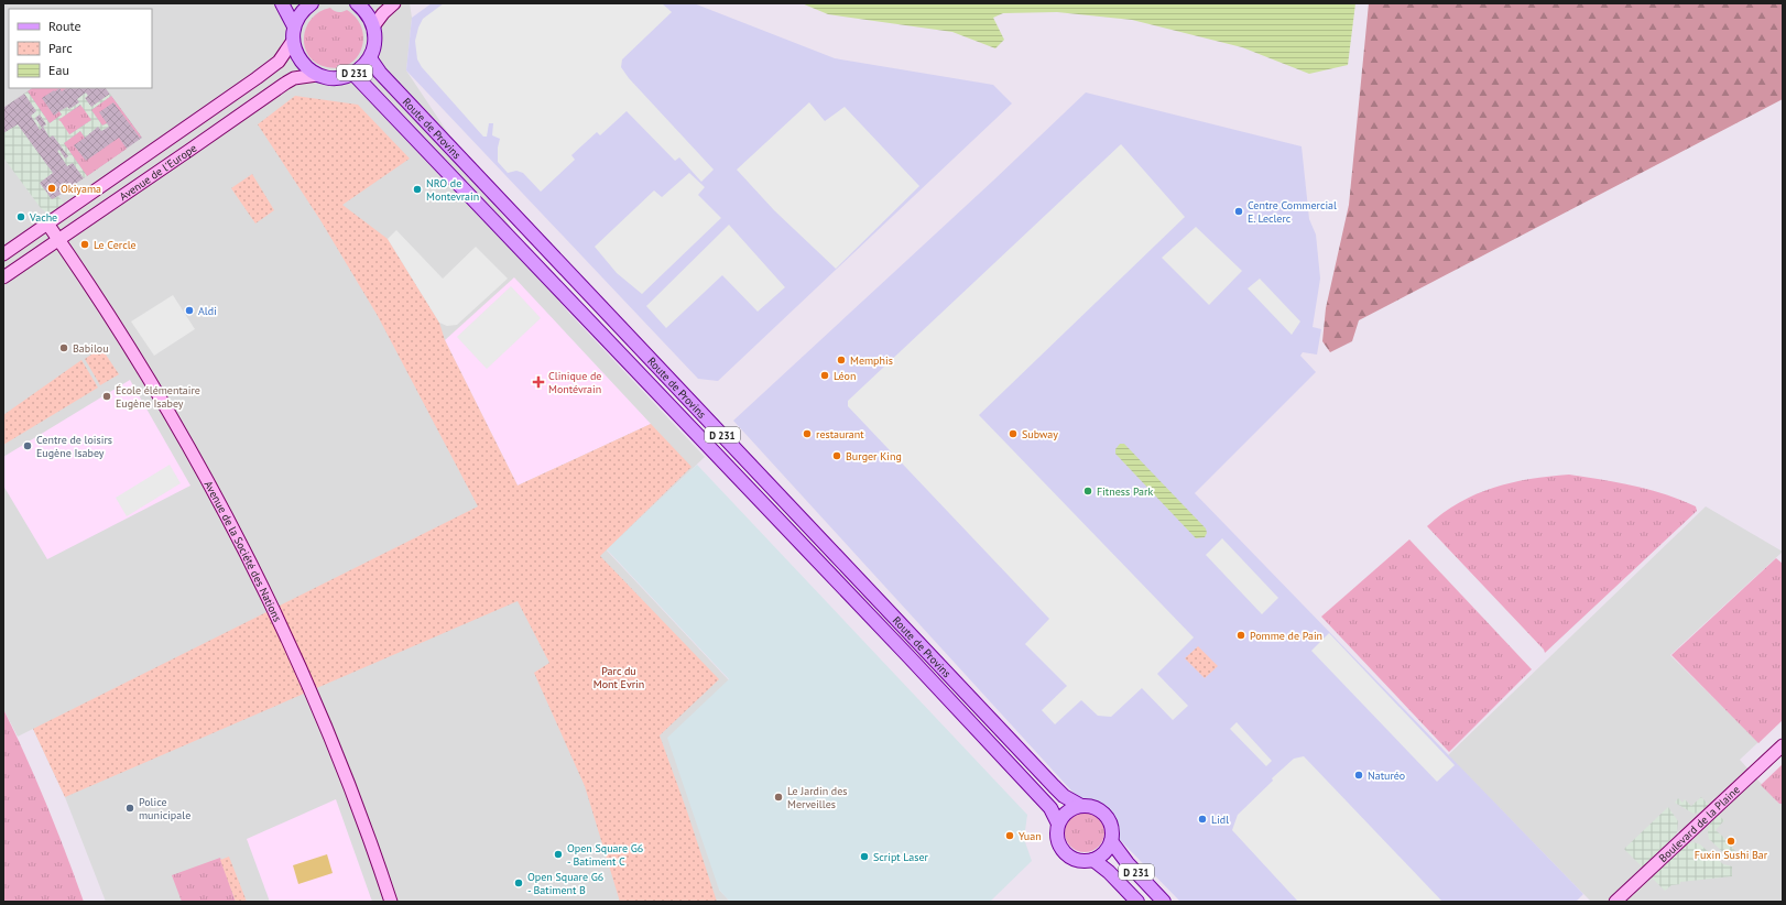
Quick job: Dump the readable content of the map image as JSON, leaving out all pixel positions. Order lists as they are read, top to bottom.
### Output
{
  "streets": {
    "main road": [
      "D 231",
      "Route de Provins",
      "Avenue de l'Europe",
      "Avenue de la Société des Nations",
      "Boulevard de la Plaine"
    ]
  },
  "crossings": [
    ["D 231", "Route de Provins"],
    ["D 231", "Avenue de l'Europe"],
    ["Avenue de l'Europe", "Avenue de la Société des Nations"]
  ],
  "parks": ["Parc du Mont Evrin"],
  "places": {
    "other": [
      "Okiyama",
      "NRO de Montevrain",
      "Centre Commercial E. Leclerc",
      "Vache",
      "Le Cercle",
      "Aldi",
      "Babilou",
      "Memphis",
      "Léon",
      "École élémentaire Eugène Isabey",
      "restaurant",
      "Subway",
      "Centre de loisirs Eugène Isabey",
      "Burger King",
      "Fitness Park",
      "Pomme de Pain",
      "Naturéo",
      "Le Jardin des Merveilles",
      "Police municipale",
      "Lidl",
      "Yuan",
      "Fuxin Sushi Bar",
      "Open Square G6 - Batiment C",
      "Script Laser",
      "Open Square G6 - Batiment B"
    ],
    "health": ["Clinique de Montévrain"]
  },
  "legend": ["Route", "Parc", "Eau"]
}
